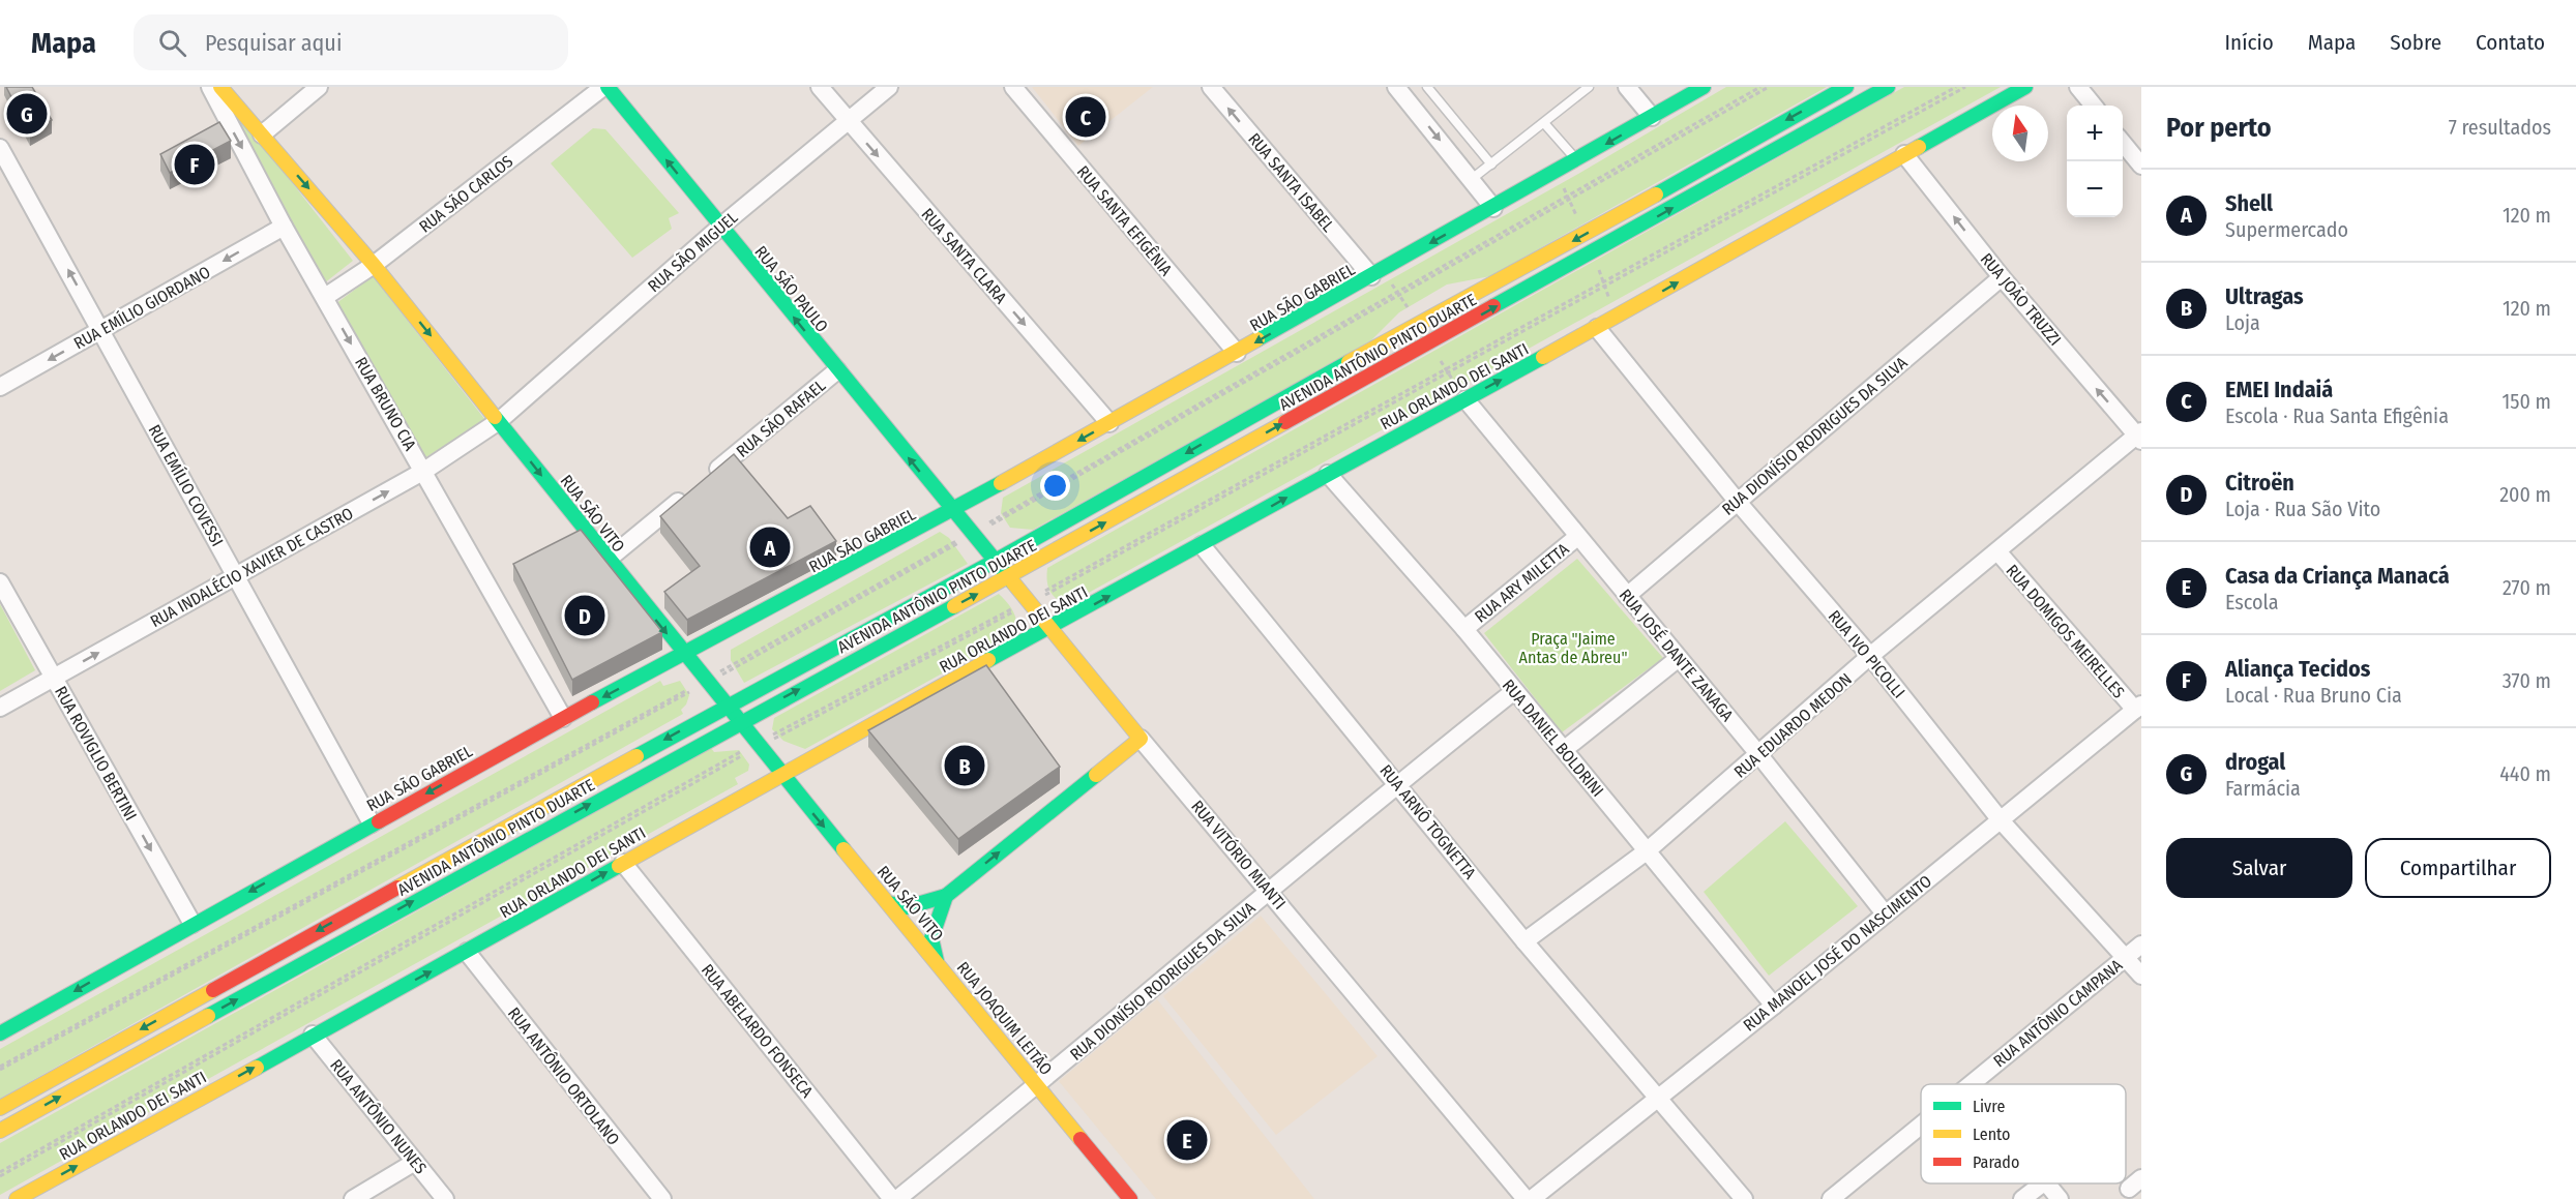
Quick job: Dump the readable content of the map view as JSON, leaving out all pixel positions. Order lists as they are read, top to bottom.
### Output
{
  "streets": {
    "main road": [
      "RUA SÃO PAULO",
      "RUA SÃO GABRIEL",
      "AVENIDA ANTÔNIO PINTO DUARTE",
      "RUA ORLANDO DEI SANTI",
      "RUA SÃO VITO",
      "RUA VITÓRIO MIANTI",
      "RUA JOAQUIM LEITÃO"
    ],
    "street": [
      "RUA SANTA ISABEL",
      "RUA SÃO CARLOS",
      "RUA SANTA EFIGÊNIA",
      "RUA SÃO MIGUEL",
      "RUA SANTA CLARA",
      "RUA JOÃO TRUZZI",
      "RUA EMÍLIO GIORDANO",
      "RUA BRUNO CIA",
      "RUA SÃO RAFAEL",
      "RUA DIONÍSIO RODRIGUES DA SILVA",
      "RUA EMÍLIO COVESSI",
      "RUA INDALÉCIO XAVIER DE CASTRO",
      "RUA ARY MILETTA",
      "RUA DOMIGOS MEIRELLES",
      "RUA IVO PICOLLI",
      "RUA JOSÉ DANTE ZANAGA",
      "RUA EDUARDO MEDON",
      "RUA DANIEL BOLDRINI",
      "RUA ROVIGLIO BERTINI",
      "RUA ARNÔ TOGNETTA",
      "RUA MANOEL JOSÉ DO NASCIMENTO",
      "RUA ANTÔNIO CAMPANA",
      "RUA ABELARDO FONSECA",
      "RUA ANTÔNIO ORTOLANO",
      "RUA ANTÔNIO NUNES"
    ]
  },
  "crossings": [
    ["RUA SANTA ISABEL", "RUA SÃO GABRIEL"],
    ["RUA SÃO CARLOS", "RUA SÃO PAULO"],
    ["RUA SÃO CARLOS", "RUA BRUNO CIA"],
    ["RUA SÃO CARLOS", "RUA SÃO VITO"],
    ["RUA SANTA EFIGÊNIA", "RUA SÃO GABRIEL"],
    ["RUA SÃO MIGUEL", "RUA SANTA CLARA"],
    ["RUA SÃO MIGUEL", "RUA SÃO PAULO"],
    ["RUA SÃO MIGUEL", "RUA SÃO VITO"],
    ["RUA SÃO MIGUEL", "RUA INDALÉCIO XAVIER DE CASTRO"],
    ["RUA SANTA CLARA", "RUA SÃO GABRIEL"],
    ["RUA SÃO PAULO", "RUA SÃO GABRIEL"],
    ["RUA SÃO PAULO", "RUA SÃO RAFAEL"],
    ["RUA SÃO PAULO", "RUA VITÓRIO MIANTI"],
    ["RUA SÃO GABRIEL", "RUA BRUNO CIA"],
    ["RUA SÃO GABRIEL", "RUA EMÍLIO COVESSI"],
    ["RUA SÃO GABRIEL", "RUA SÃO VITO"],
    ["RUA SÃO GABRIEL", "RUA ROVIGLIO BERTINI"],
    ["RUA SÃO GABRIEL", "RUA VITÓRIO MIANTI"],
    ["RUA JOÃO TRUZZI", "RUA ORLANDO DEI SANTI"],
    ["RUA JOÃO TRUZZI", "RUA DIONÍSIO RODRIGUES DA SILVA"],
    ["RUA JOÃO TRUZZI", "RUA EDUARDO MEDON"],
    ["RUA EMÍLIO GIORDANO", "RUA BRUNO CIA"],
    ["RUA EMÍLIO GIORDANO", "RUA EMÍLIO COVESSI"],
    ["AVENIDA ANTÔNIO PINTO DUARTE", "RUA SÃO VITO"],
    ["AVENIDA ANTÔNIO PINTO DUARTE", "RUA VITÓRIO MIANTI"],
    ["RUA ORLANDO DEI SANTI", "RUA SÃO VITO"],
    ["RUA ORLANDO DEI SANTI", "RUA IVO PICOLLI"],
    ["RUA ORLANDO DEI SANTI", "RUA JOSÉ DANTE ZANAGA"],
    ["RUA ORLANDO DEI SANTI", "RUA DANIEL BOLDRINI"],
    ["RUA ORLANDO DEI SANTI", "RUA ARNÔ TOGNETTA"],
    ["RUA ORLANDO DEI SANTI", "RUA VITÓRIO MIANTI"],
    ["RUA ORLANDO DEI SANTI", "RUA ABELARDO FONSECA"],
    ["RUA ORLANDO DEI SANTI", "RUA ANTÔNIO ORTOLANO"],
    ["RUA ORLANDO DEI SANTI", "RUA ANTÔNIO NUNES"],
    ["RUA BRUNO CIA", "RUA INDALÉCIO XAVIER DE CASTRO"],
    ["RUA SÃO RAFAEL", "RUA SÃO VITO"],
    ["RUA DIONÍSIO RODRIGUES DA SILVA", "RUA IVO PICOLLI"],
    ["RUA DIONÍSIO RODRIGUES DA SILVA", "RUA JOSÉ DANTE ZANAGA"],
    ["RUA DIONÍSIO RODRIGUES DA SILVA", "RUA DANIEL BOLDRINI"],
    ["RUA DIONÍSIO RODRIGUES DA SILVA", "RUA ARNÔ TOGNETTA"],
    ["RUA DIONÍSIO RODRIGUES DA SILVA", "RUA VITÓRIO MIANTI"],
    ["RUA DIONÍSIO RODRIGUES DA SILVA", "RUA JOAQUIM LEITÃO"],
    ["RUA DIONÍSIO RODRIGUES DA SILVA", "RUA ABELARDO FONSECA"],
    ["RUA EMÍLIO COVESSI", "RUA INDALÉCIO XAVIER DE CASTRO"],
    ["RUA SÃO VITO", "RUA INDALÉCIO XAVIER DE CASTRO"],
    ["RUA SÃO VITO", "RUA JOAQUIM LEITÃO"],
    ["RUA INDALÉCIO XAVIER DE CASTRO", "RUA ROVIGLIO BERTINI"],
    ["RUA ARY MILETTA", "RUA JOSÉ DANTE ZANAGA"],
    ["RUA ARY MILETTA", "RUA DANIEL BOLDRINI"],
    ["RUA DOMIGOS MEIRELLES", "RUA EDUARDO MEDON"],
    ["RUA DOMIGOS MEIRELLES", "RUA MANOEL JOSÉ DO NASCIMENTO"],
    ["RUA IVO PICOLLI", "RUA EDUARDO MEDON"],
    ["RUA IVO PICOLLI", "RUA MANOEL JOSÉ DO NASCIMENTO"],
    ["RUA IVO PICOLLI", "RUA ANTÔNIO CAMPANA"],
    ["RUA JOSÉ DANTE ZANAGA", "RUA EDUARDO MEDON"],
    ["RUA JOSÉ DANTE ZANAGA", "RUA MANOEL JOSÉ DO NASCIMENTO"],
    ["RUA EDUARDO MEDON", "RUA DANIEL BOLDRINI"],
    ["RUA EDUARDO MEDON", "RUA ARNÔ TOGNETTA"],
    ["RUA DANIEL BOLDRINI", "RUA MANOEL JOSÉ DO NASCIMENTO"],
    ["RUA ARNÔ TOGNETTA", "RUA MANOEL JOSÉ DO NASCIMENTO"]
  ],
  "one_way": [
    "RUA SANTA CLARA",
    "RUA SÃO PAULO",
    "RUA SÃO GABRIEL",
    "RUA JOÃO TRUZZI",
    "RUA EMÍLIO GIORDANO",
    "RUA ORLANDO DEI SANTI",
    "RUA BRUNO CIA",
    "RUA SÃO VITO",
    "RUA INDALÉCIO XAVIER DE CASTRO",
    "RUA ROVIGLIO BERTINI"
  ],
  "parks": ["Praça \"Jaime Antas de Abreu\""],
  "legend": ["Livre", "Lento", "Parado"],
  "north": "top",
  "page": {
    "header": "Mapa",
    "search": "Pesquisar aqui",
    "nav": [
      "Início",
      "Mapa",
      "Sobre",
      "Contato"
    ],
    "heading": ["Por perto", "7 resultados"],
    "pins": [
      "G",
      "C",
      "F",
      "A",
      "D",
      "B",
      "E"
    ],
    "map_buttons": ["+", "−"],
    "list": [
      {
        "mark": "A",
        "name": "Shell",
        "note": "Supermercado",
        "value": "120 m"
      },
      {
        "mark": "B",
        "name": "Ultragas",
        "note": "Loja",
        "value": "120 m"
      },
      {
        "mark": "C",
        "name": "EMEI Indaiá",
        "note": "Escola · Rua Santa Efigênia",
        "value": "150 m"
      },
      {
        "mark": "D",
        "name": "Citroën",
        "note": "Loja · Rua São Vito",
        "value": "200 m"
      },
      {
        "mark": "E",
        "name": "Casa da Criança Manacá",
        "note": "Escola",
        "value": "270 m"
      },
      {
        "mark": "F",
        "name": "Aliança Tecidos",
        "note": "Local · Rua Bruno Cia",
        "value": "370 m"
      },
      {
        "mark": "G",
        "name": "drogal",
        "note": "Farmácia",
        "value": "440 m"
      }
    ],
    "buttons": ["Salvar", "Compartilhar"]
  }
}
